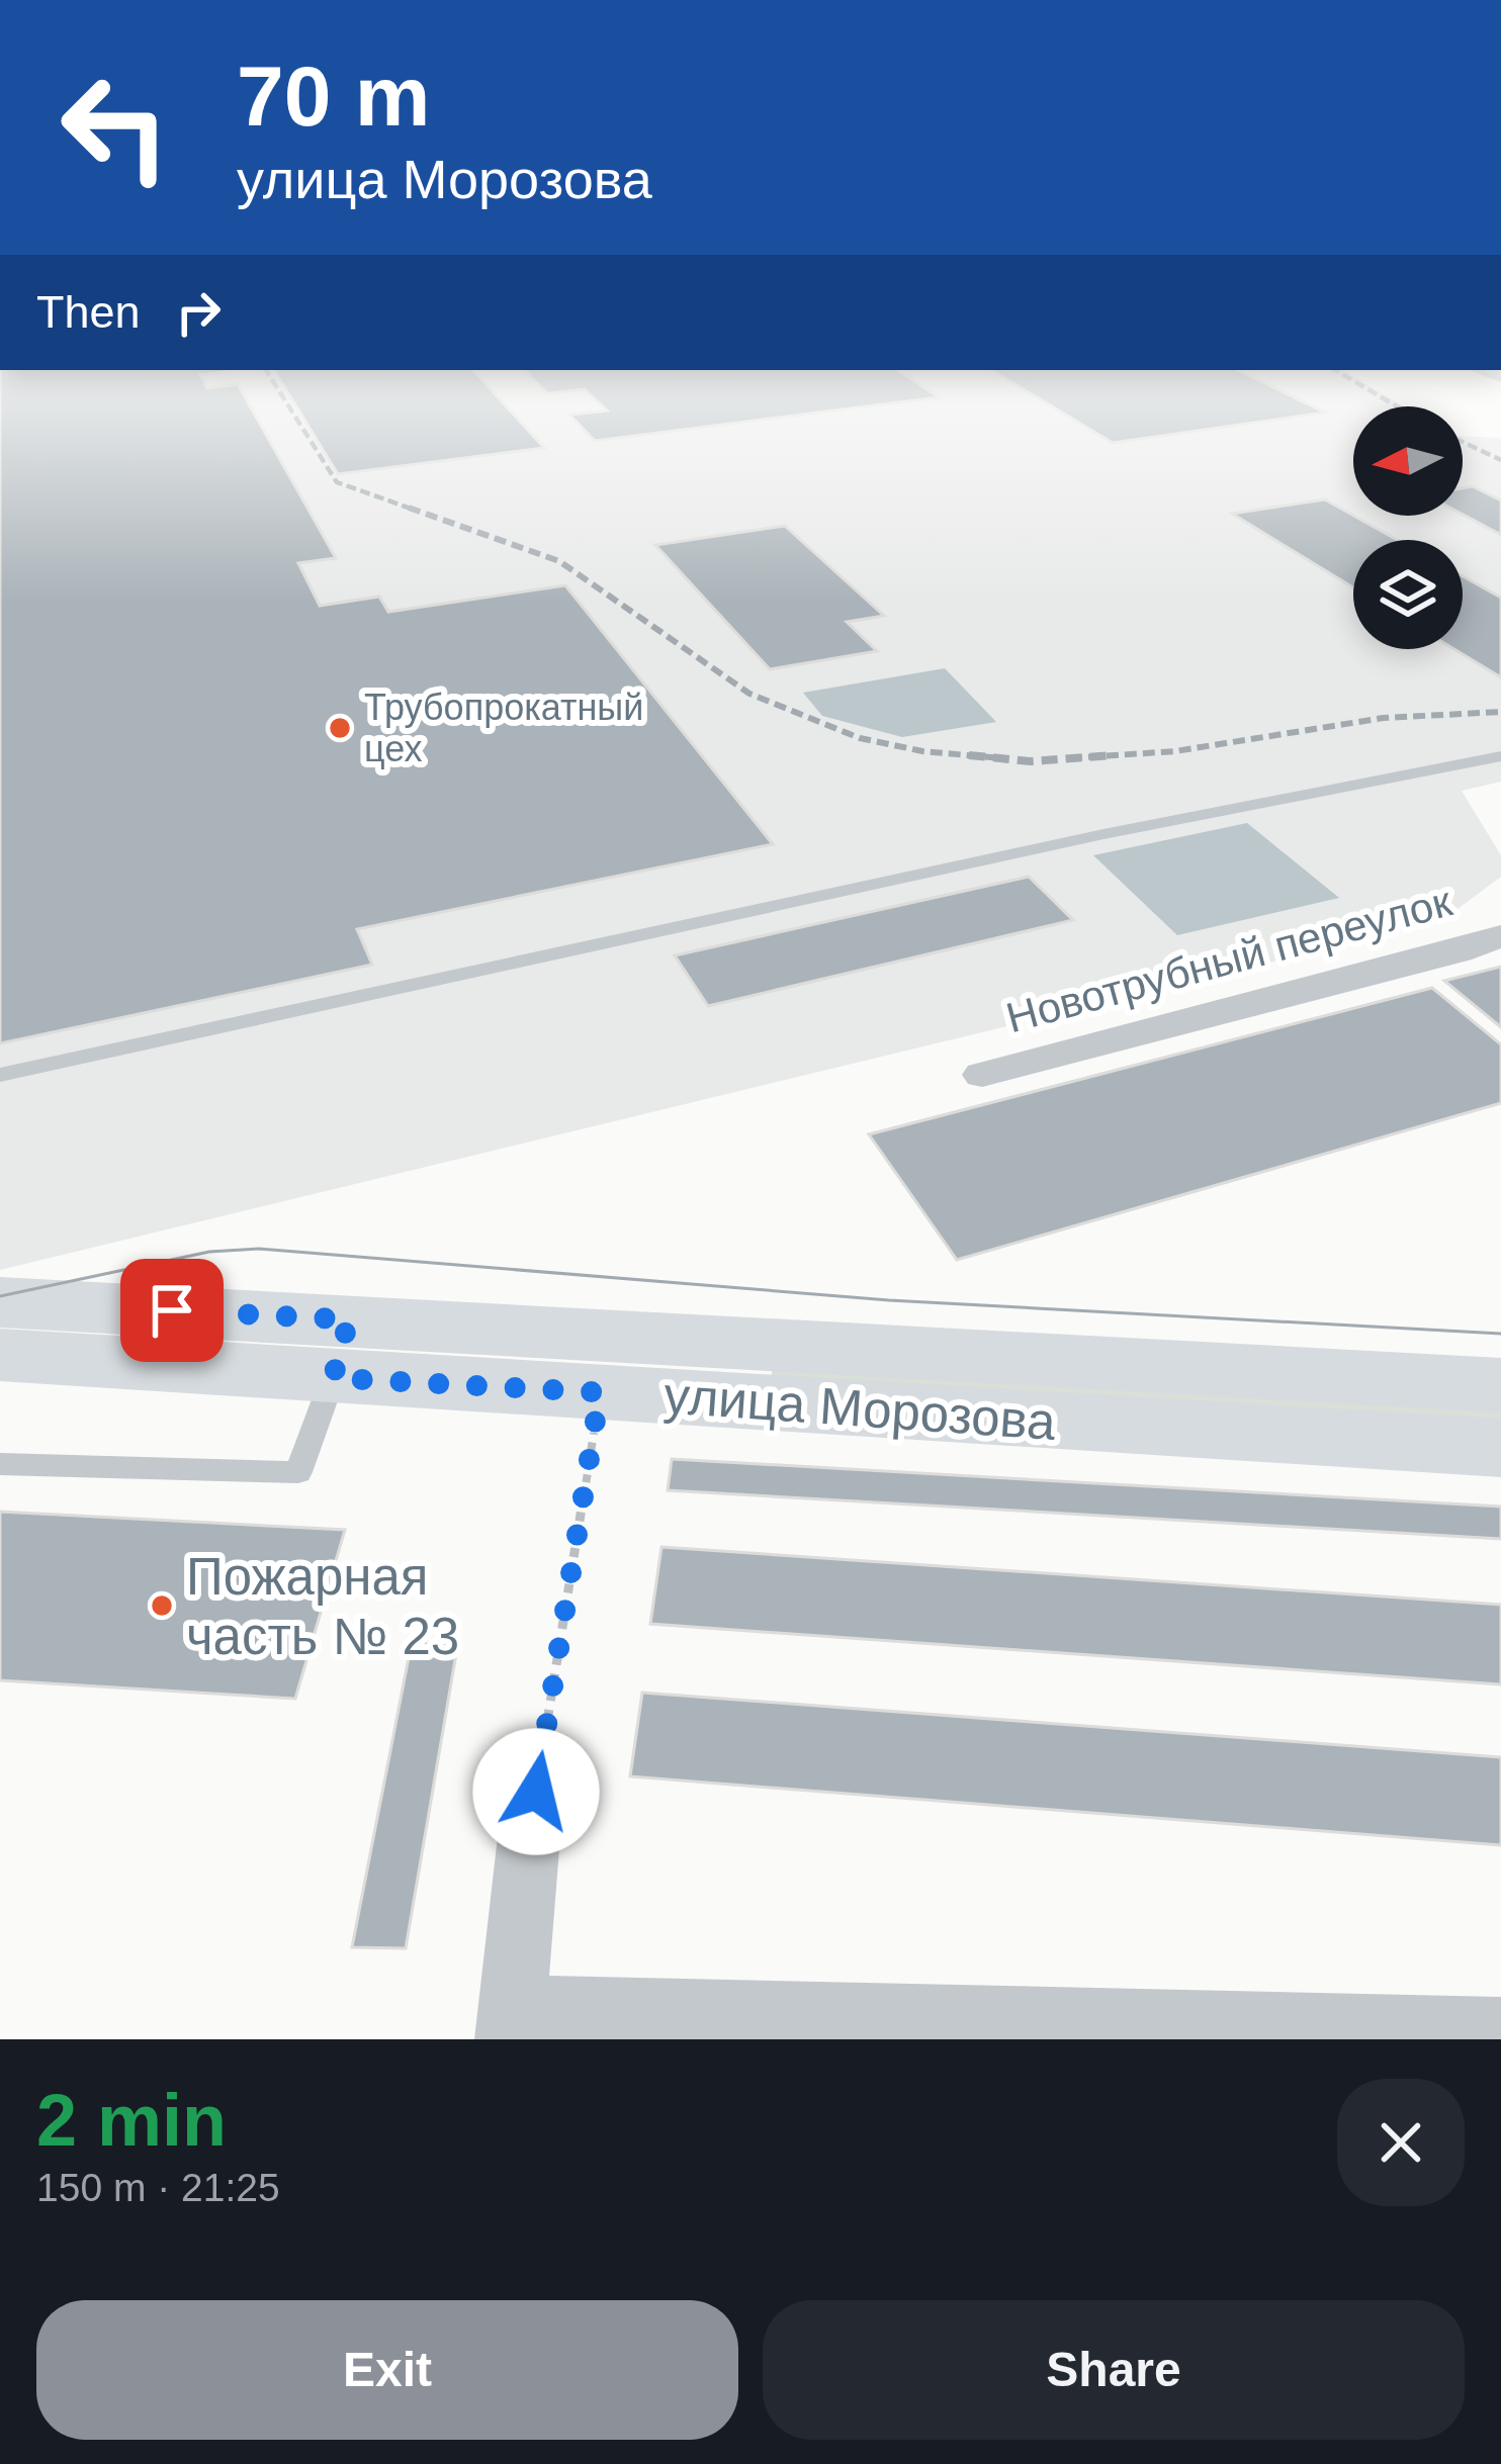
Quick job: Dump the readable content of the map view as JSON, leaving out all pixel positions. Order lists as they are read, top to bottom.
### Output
{
  "streets": {
    "main road": ["улица Морозова"],
    "street": ["Новотрубный переулок"]
  },
  "places": ["Трубопрокатный цех", "Пожарная часть № 23"],
  "north": "left",
  "page": {
    "turn": ["70 m", "улица Морозова"],
    "then": "Then",
    "heading": ["2 min", "150 m · 21:25"],
    "buttons": ["Exit", "Share"]
  }
}
